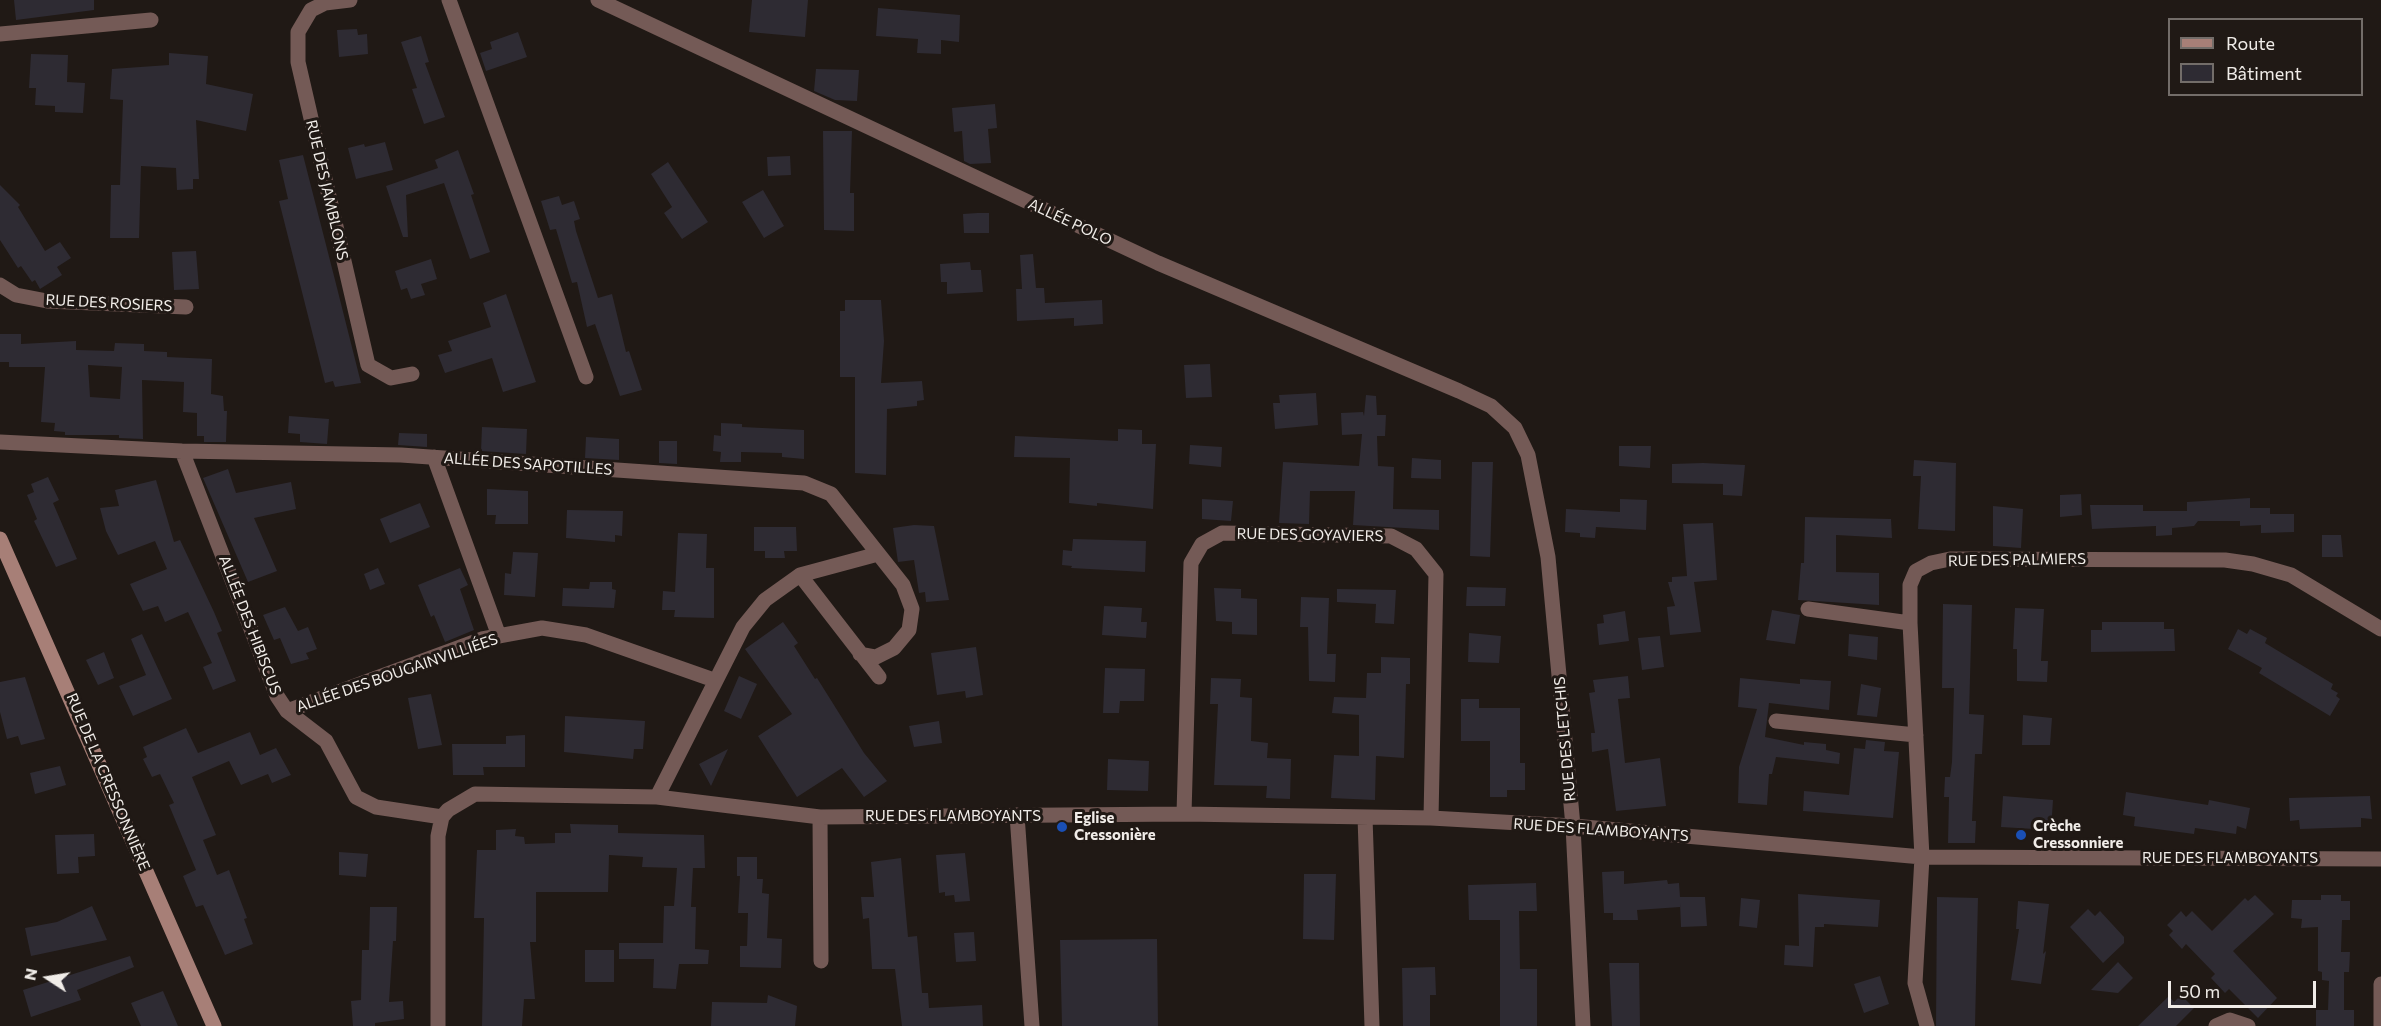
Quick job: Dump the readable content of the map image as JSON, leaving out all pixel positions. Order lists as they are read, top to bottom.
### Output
{
  "streets": {
    "main road": ["RUE DE LA CRESSONNIÈRE"],
    "street": [
      "RUE DES JAMBLONS",
      "ALLÉE POLO",
      "RUE DES ROSIERS",
      "ALLÉE DES SAPOTILLES",
      "RUE DES GOYAVIERS",
      "RUE DES PALMIERS",
      "ALLÉE DES HIBISCUS",
      "ALLÉE DES BOUGAINVILLIÉES",
      "RUE DES LETCHIS",
      "RUE DES FLAMBOYANTS"
    ]
  },
  "crossings": [
    ["ALLÉE POLO", "RUE DES LETCHIS"],
    ["ALLÉE DES SAPOTILLES", "ALLÉE DES HIBISCUS"],
    ["RUE DES GOYAVIERS", "RUE DES FLAMBOYANTS"],
    ["RUE DES PALMIERS", "RUE DES FLAMBOYANTS"],
    ["ALLÉE DES HIBISCUS", "ALLÉE DES BOUGAINVILLIÉES"],
    ["ALLÉE DES HIBISCUS", "RUE DES FLAMBOYANTS"],
    ["RUE DES LETCHIS", "RUE DES FLAMBOYANTS"]
  ],
  "places": ["Eglise Cressonière", "Crèche Cressonniere"],
  "legend": ["Route", "Bâtiment"],
  "scale_bar": "50 m",
  "north": "left"
}
